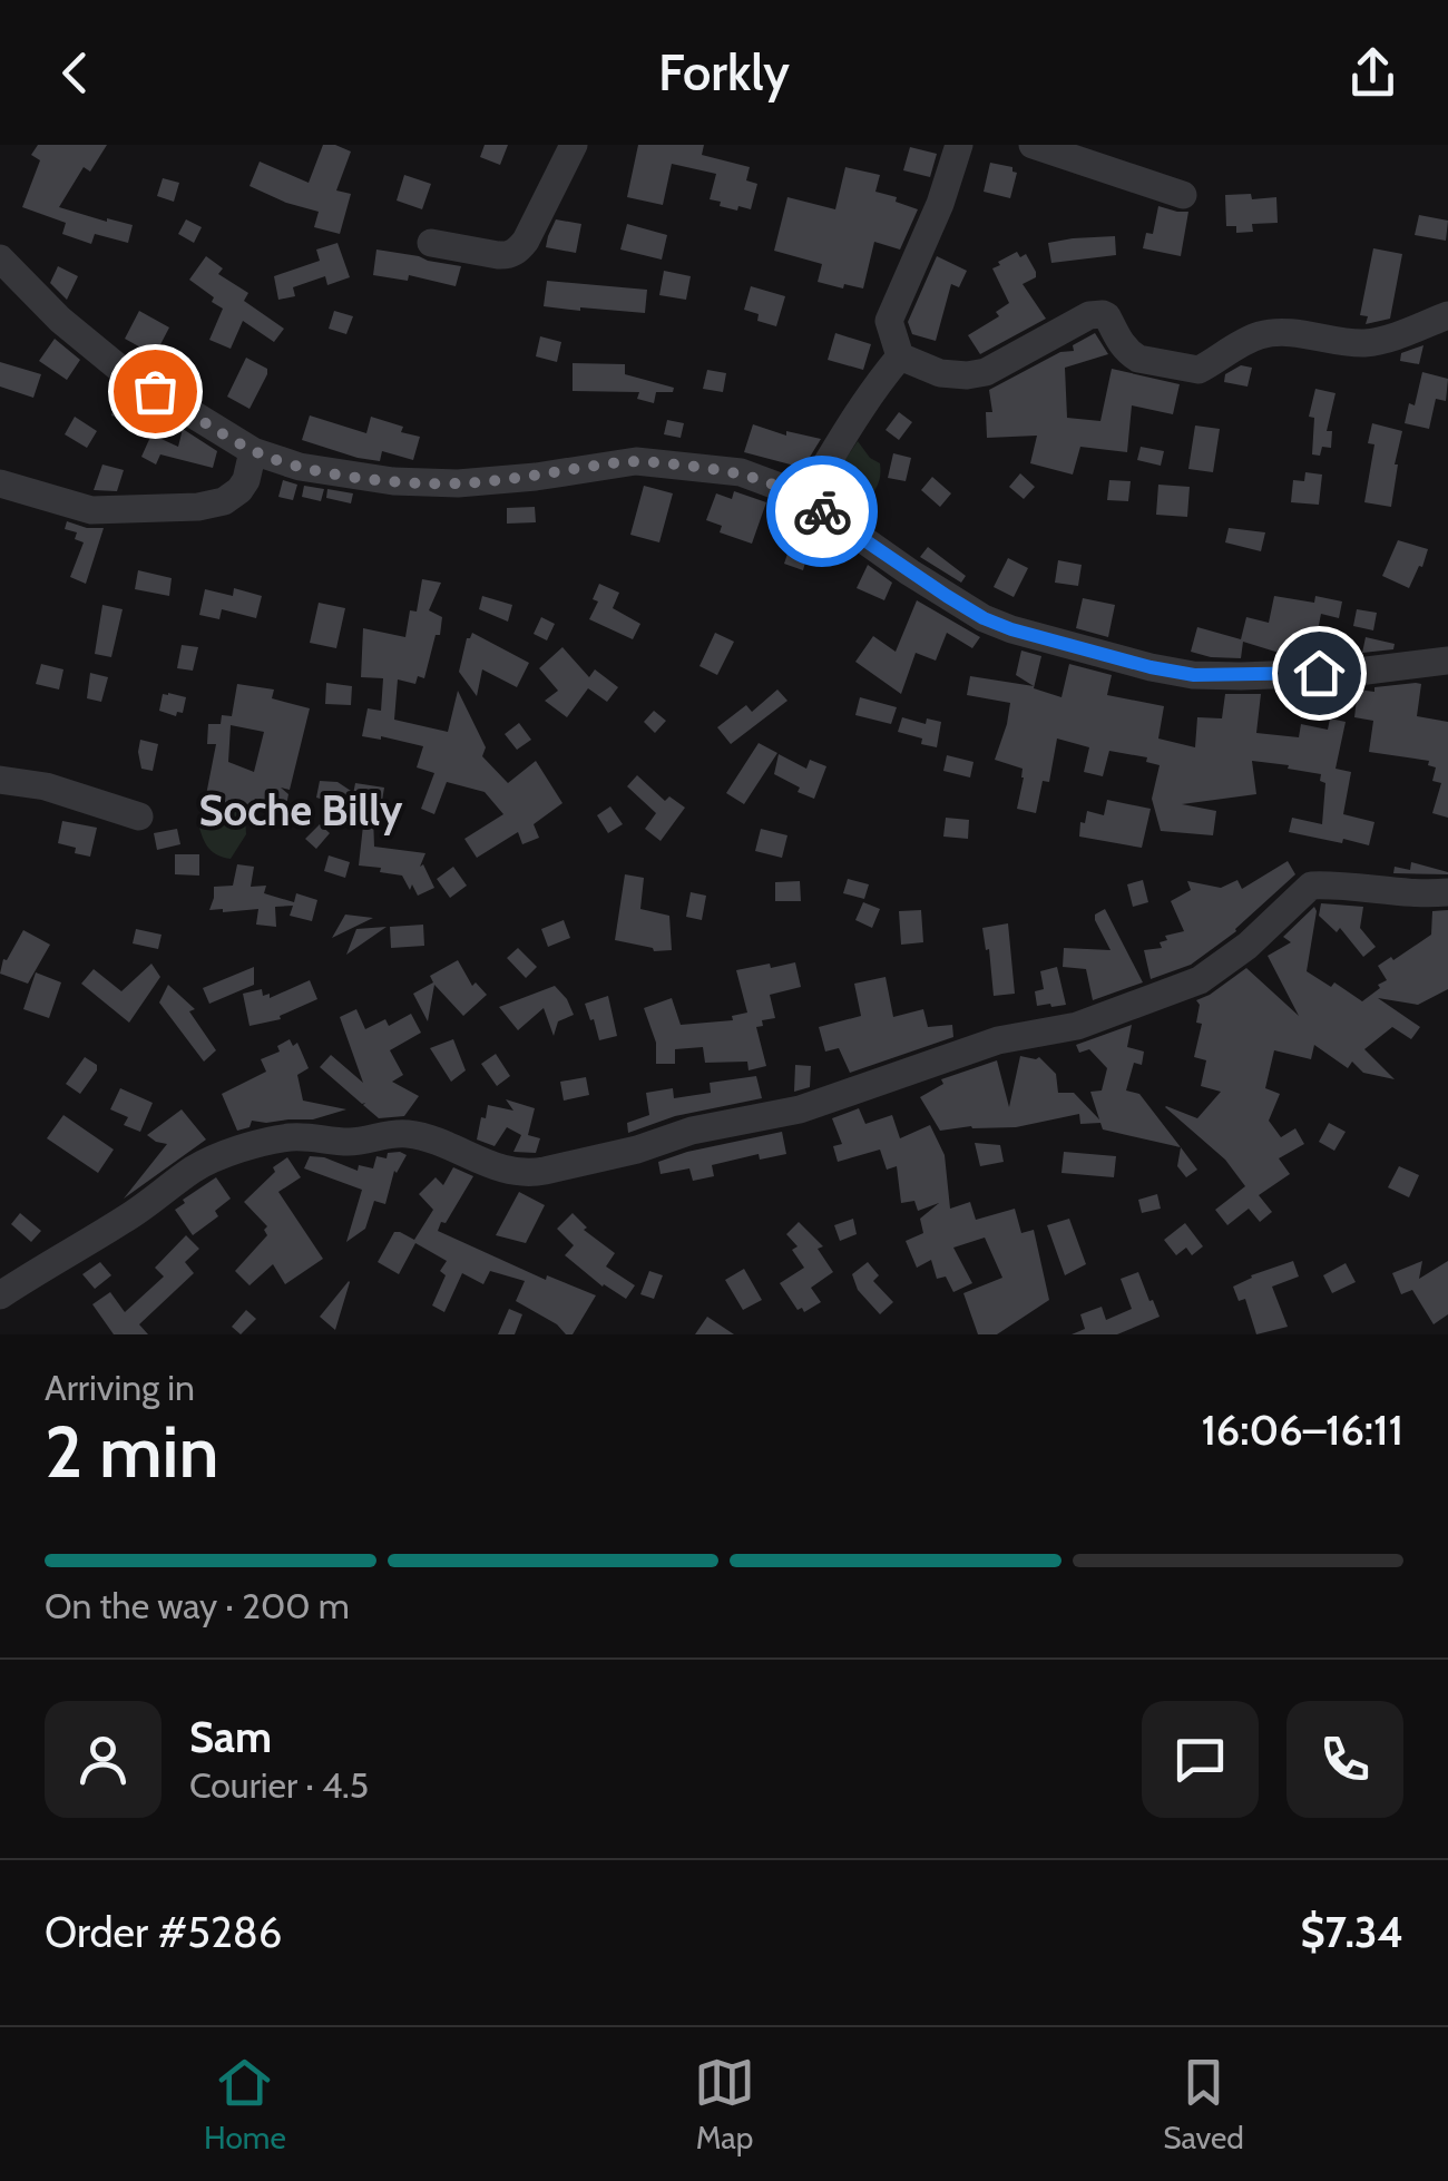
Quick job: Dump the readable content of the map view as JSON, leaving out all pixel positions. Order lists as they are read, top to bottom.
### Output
{
  "districts": ["Soche Billy"],
  "page": {
    "header": "Forkly",
    "heading": ["2 min", "Arriving in", "16:06–16:11"],
    "panel": [
      "Sam",
      "Courier · 4.5",
      "Order #5286",
      "$7.34"
    ],
    "bar": "On the way · 200 m",
    "tabs": ["Home", "Map", "Saved"]
  }
}
